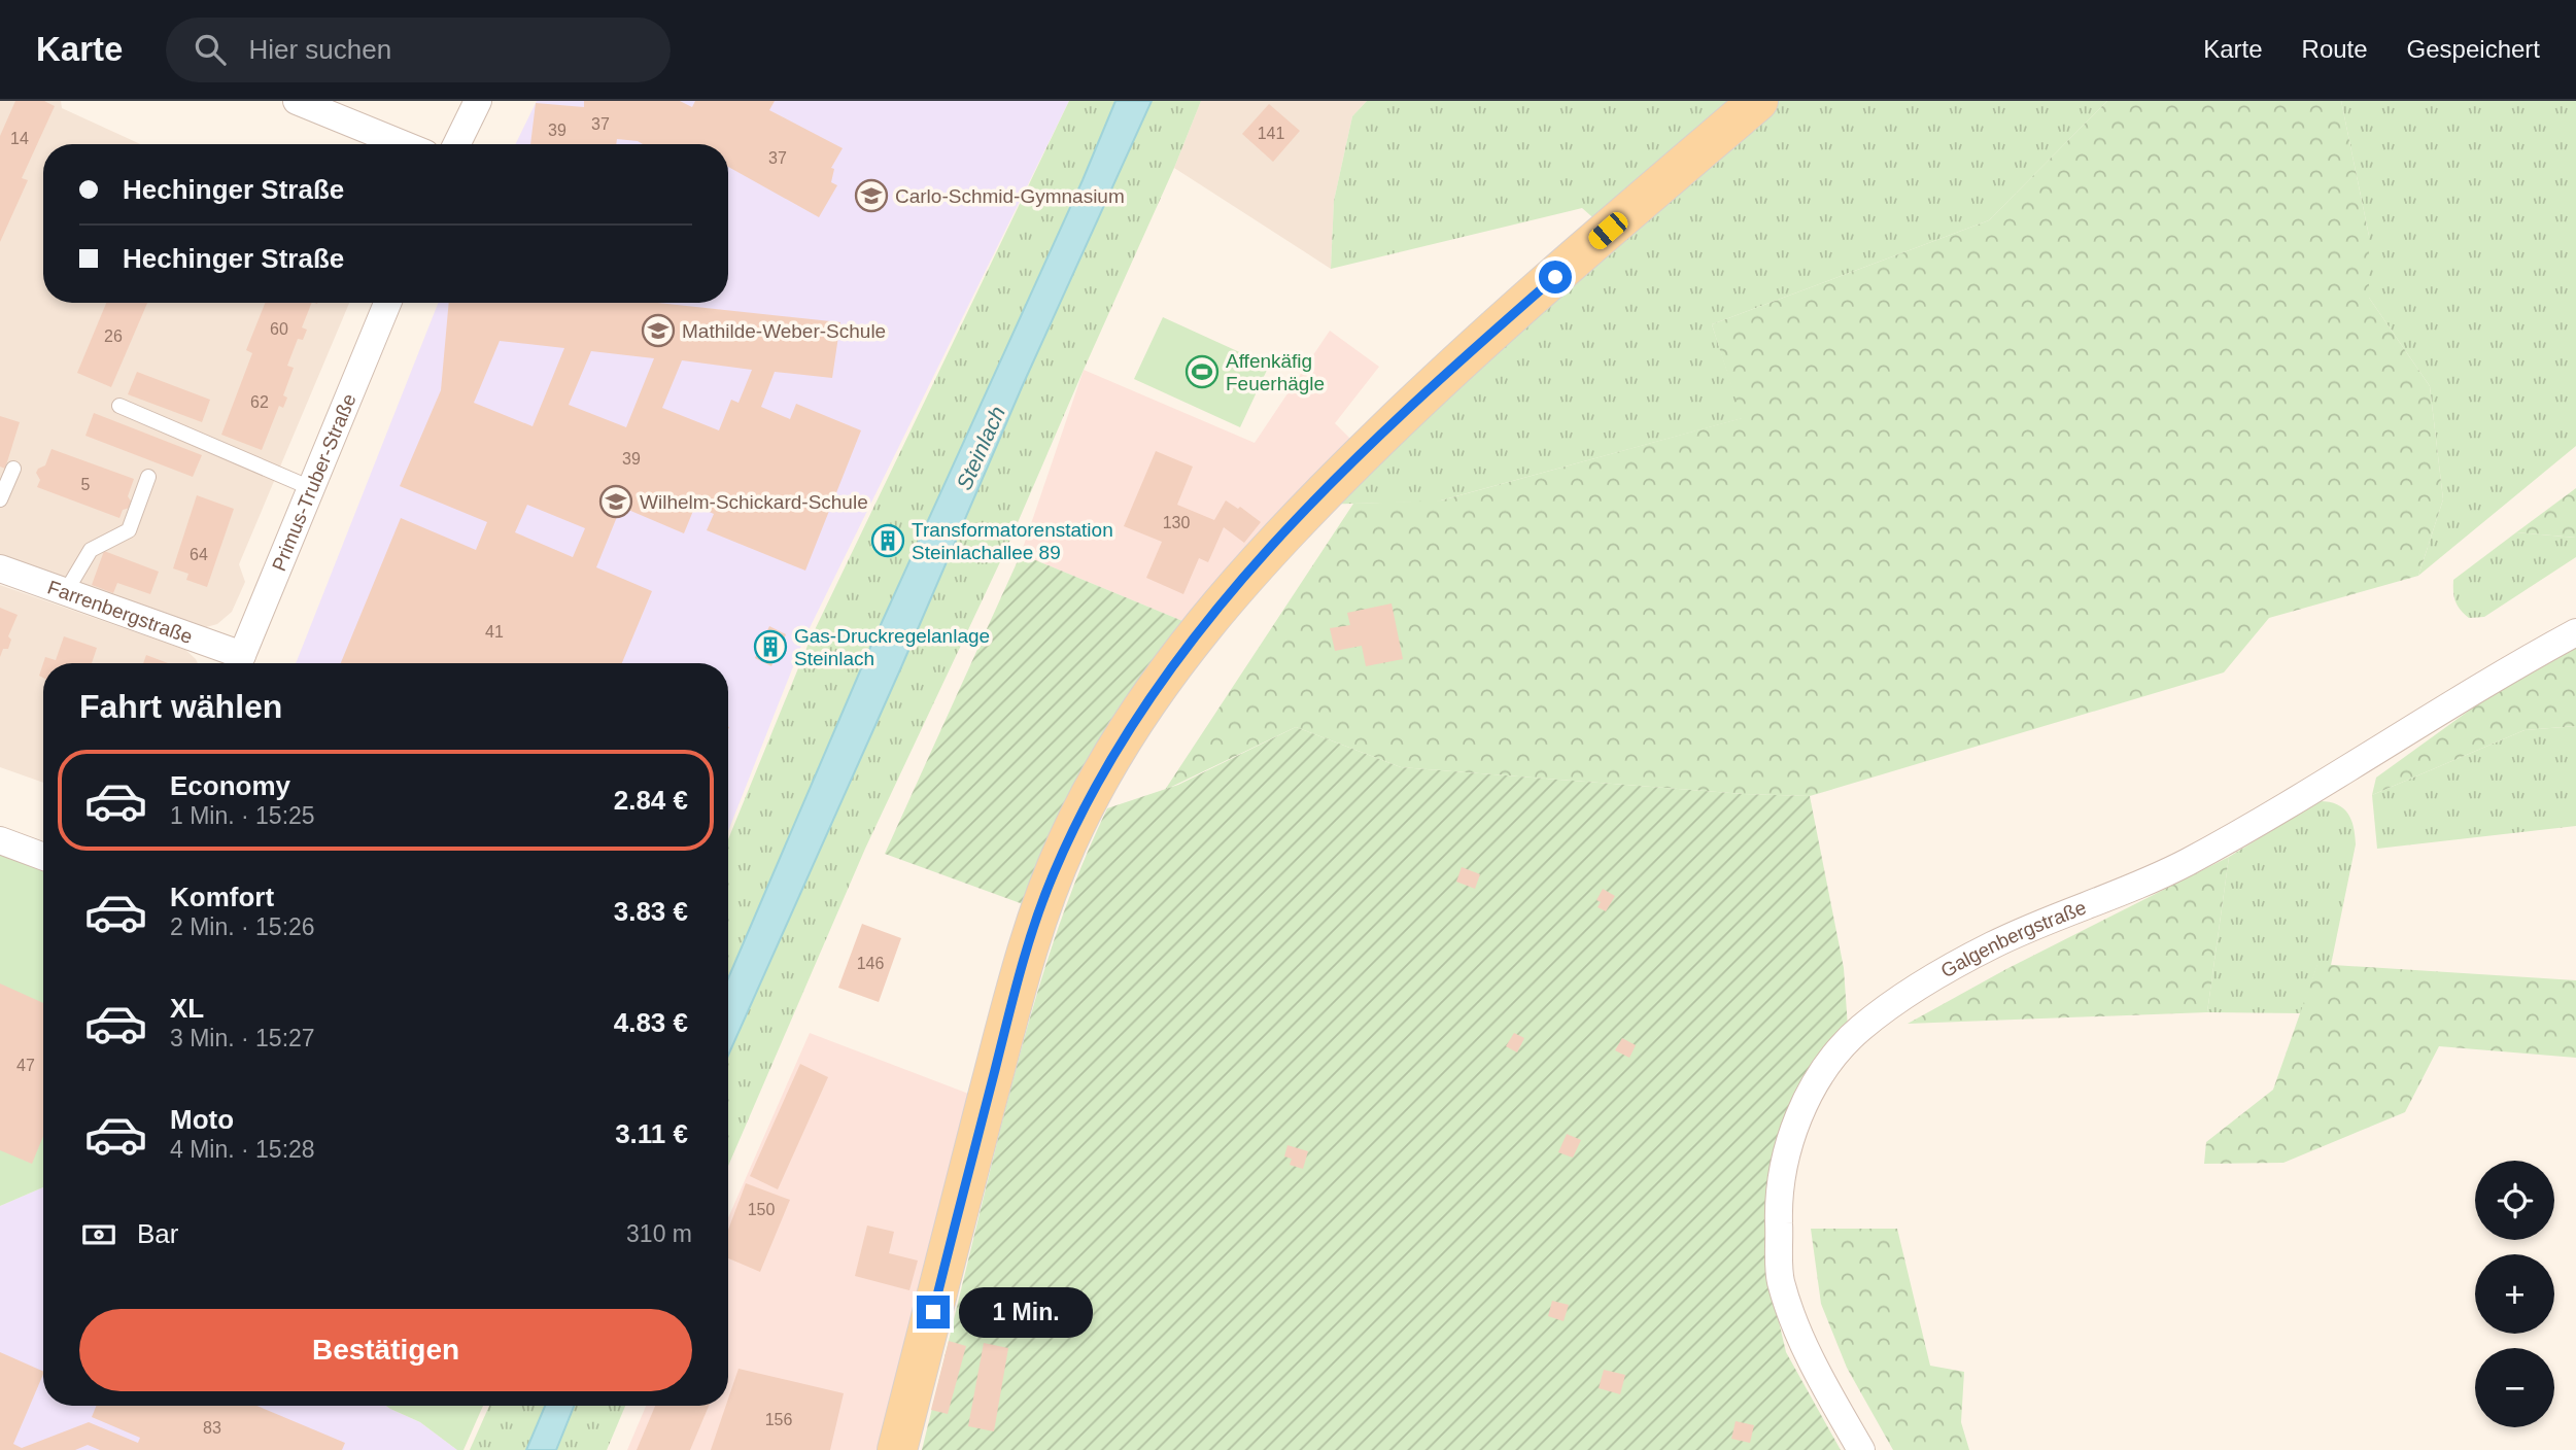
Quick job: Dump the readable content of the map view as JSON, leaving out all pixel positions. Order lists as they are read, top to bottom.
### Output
{
  "streets": {
    "street": ["Primus-Truber-Straße", "Farrenbergstraße", "Galgenbergstraße"]
  },
  "crossings": [
    ["Primus-Truber-Straße", "Farrenbergstraße"]
  ],
  "water": ["Steinlach"],
  "places": {
    "school or university": ["Carlo-Schmid-Gymnasium", "Mathilde-Weber-Schule", "Wilhelm-Schickard-Schule"],
    "sports": ["Affenkäfig Feuerhägle"],
    "building": ["Transformatorenstation Steinlachallee 89", "Gas-Druckregelanlage Steinlach"]
  },
  "house_numbers": [
    "37",
    "39",
    "141",
    "14",
    "37",
    "60",
    "26",
    "62",
    "39",
    "5",
    "130",
    "64",
    "41",
    "146",
    "47",
    "150",
    "156",
    "83"
  ],
  "page": {
    "header": "Karte",
    "search": "Hier suchen",
    "nav": ["Karte", "Route", "Gespeichert"],
    "banner": ["Hechinger Straße", "Hechinger Straße"],
    "heading": "Fahrt wählen",
    "list": [
      {
        "name": "Economy",
        "note": "1 Min. · 15:25",
        "value": "2.84 €"
      },
      {
        "name": "Komfort",
        "note": "2 Min. · 15:26",
        "value": "3.83 €"
      },
      {
        "name": "XL",
        "note": "3 Min. · 15:27",
        "value": "4.83 €"
      },
      {
        "name": "Moto",
        "note": "4 Min. · 15:28",
        "value": "3.11 €"
      }
    ],
    "map_buttons": ["+", "−"],
    "pay": ["Bar", "310 m"],
    "bubble": "1 Min.",
    "buttons": "Bestätigen"
  }
}
